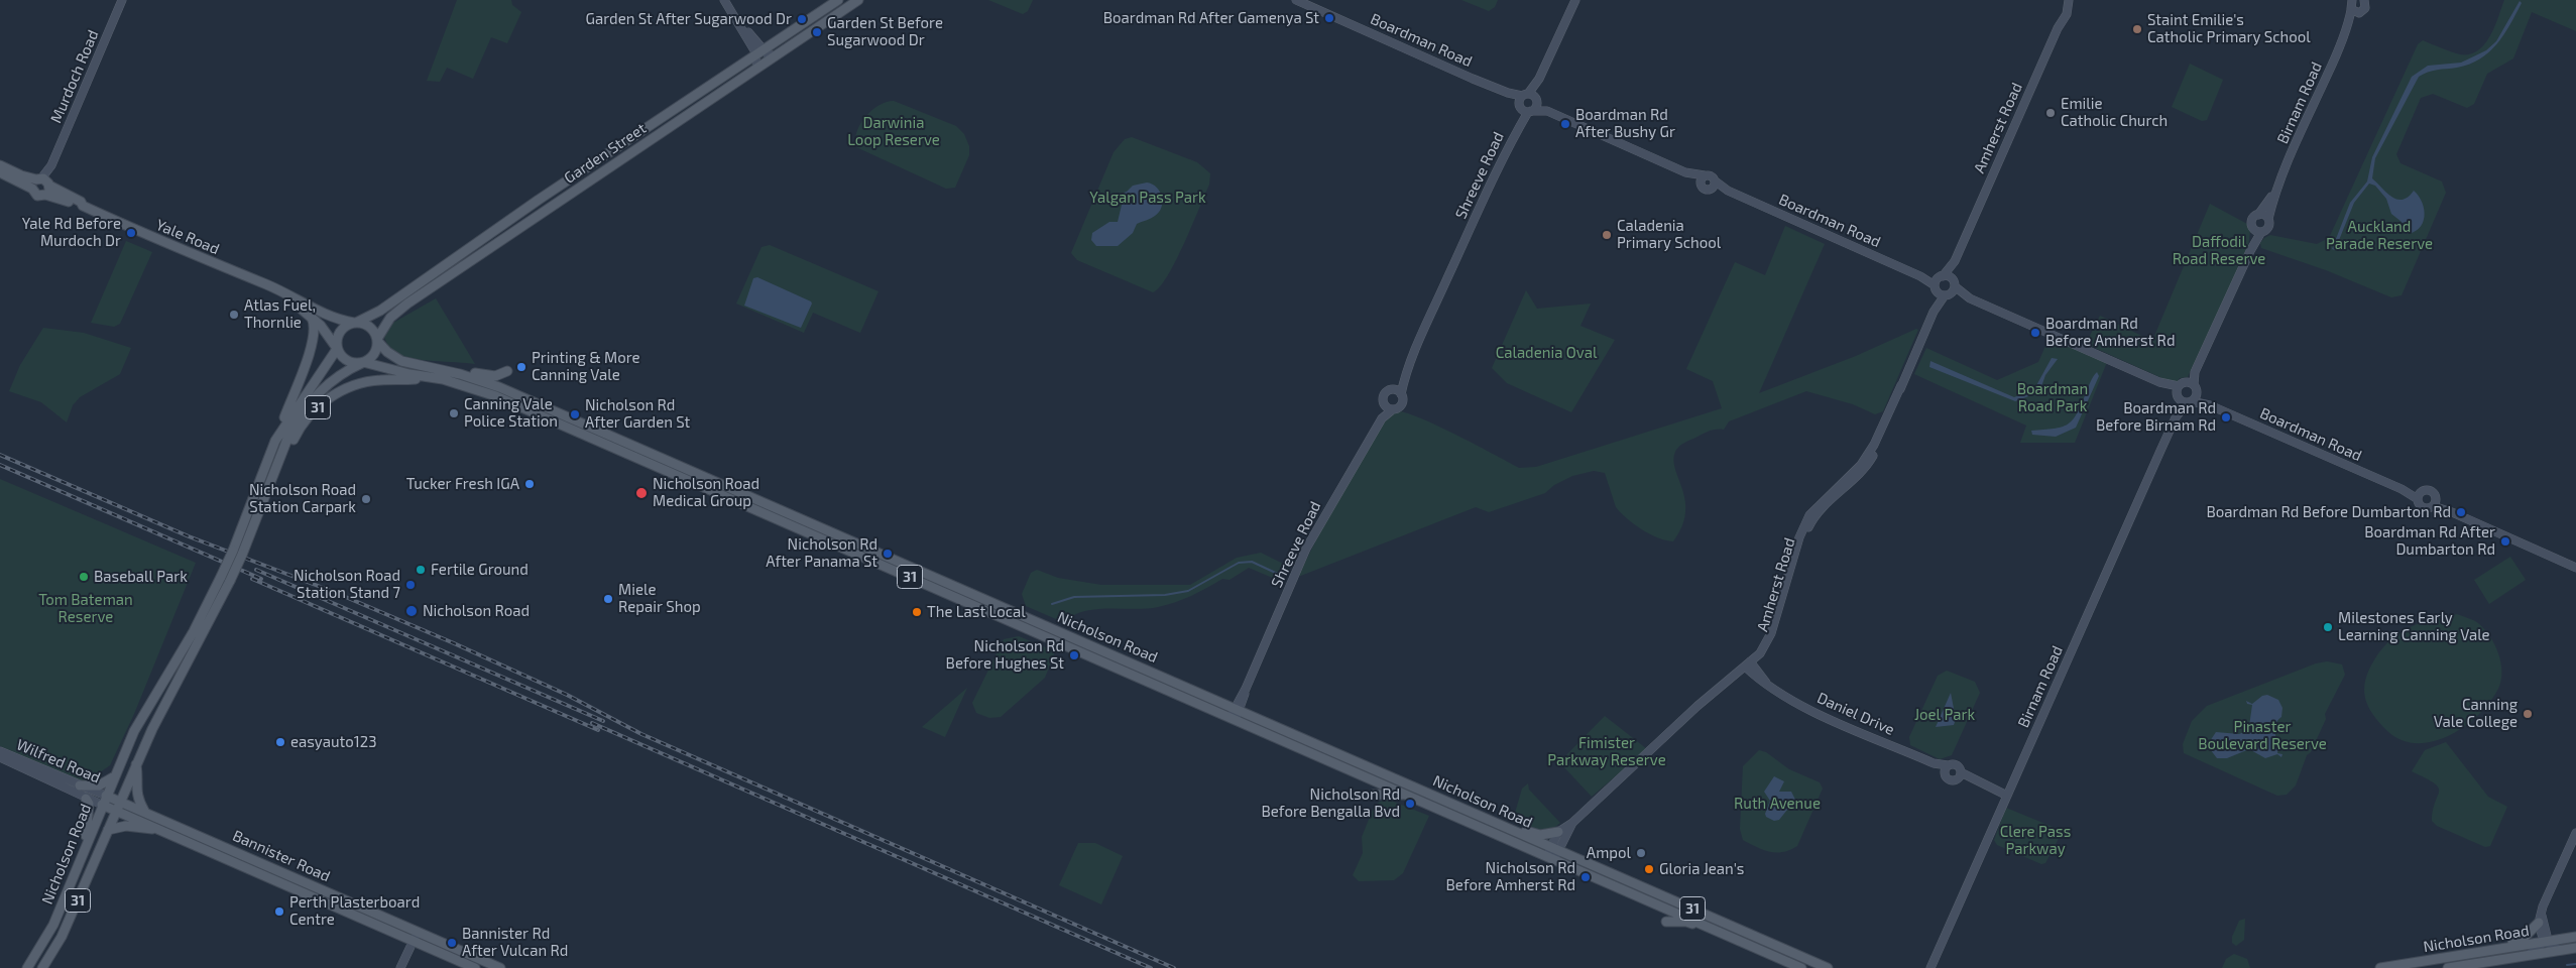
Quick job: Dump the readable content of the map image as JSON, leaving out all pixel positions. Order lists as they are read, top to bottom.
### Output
{
  "streets": {
    "main road": [
      "Garden Street",
      "Yale Road",
      "31",
      "Nicholson Road",
      "Bannister Road"
    ],
    "street": [
      "Boardman Road",
      "Murdoch Road",
      "Birnam Road",
      "Amherst Road",
      "Shreeve Road",
      "Daniel Drive",
      "Wilfred Road"
    ]
  },
  "crossings": [
    ["Boardman Road", "Birnam Road"],
    ["Boardman Road", "Amherst Road"],
    ["Boardman Road", "Shreeve Road"],
    ["Murdoch Road", "Yale Road"],
    ["Birnam Road", "Daniel Drive"],
    ["Amherst Road", "Nicholson Road"],
    ["Amherst Road", "Daniel Drive"],
    ["Garden Street", "Yale Road"],
    ["Garden Street", "31"],
    ["Garden Street", "Nicholson Road"],
    ["Shreeve Road", "Nicholson Road"],
    ["Yale Road", "31"],
    ["Yale Road", "Nicholson Road"],
    ["31", "Nicholson Road"],
    ["Nicholson Road", "Wilfred Road"],
    ["Nicholson Road", "Bannister Road"],
    ["Wilfred Road", "Bannister Road"]
  ],
  "parks": [
    "Darwinia Loop Reserve",
    "Yalgan Pass Park",
    "Auckland Parade Reserve",
    "Daffodil Road Reserve",
    "Caladenia Oval",
    "Boardman Road Park",
    "Tom Bateman Reserve",
    "Joel Park",
    "Pinaster Boulevard Reserve",
    "Fimister Parkway Reserve",
    "Ruth Avenue",
    "Clere Pass Parkway"
  ],
  "places": [
    "Boardman Rd After Gamenya St",
    "Garden St After Sugarwood Dr",
    "Staint Emilie's Catholic Primary School",
    "Garden St Before Sugarwood Dr",
    "Emilie Catholic Church",
    "Boardman Rd After Bushy Gr",
    "Yale Rd Before Murdoch Dr",
    "Caladenia Primary School",
    "Atlas Fuel, Thornlie",
    "Boardman Rd Before Amherst Rd",
    "Printing & More Canning Vale",
    "Canning Vale Police Station",
    "Nicholson Rd After Garden St",
    "Boardman Rd Before Birnam Rd",
    "Tucker Fresh IGA",
    "Nicholson Road Medical Group",
    "Nicholson Road Station Carpark",
    "Boardman Rd Before Dumbarton Rd",
    "Boardman Rd After Dumbarton Rd",
    "Nicholson Rd After Panama St",
    "Fertile Ground",
    "Baseball Park",
    "Nicholson Road Station Stand 7",
    "Miele Repair Shop",
    "Nicholson Road",
    "The Last Local",
    "Milestones Early Learning Canning Vale",
    "Nicholson Rd Before Hughes St",
    "Canning Vale College",
    "easyauto123",
    "Nicholson Rd Before Bengalla Bvd",
    "Ampol",
    "Gloria Jean's",
    "Nicholson Rd Before Amherst Rd",
    "Perth Plasterboard Centre",
    "Bannister Rd After Vulcan Rd"
  ]
}
